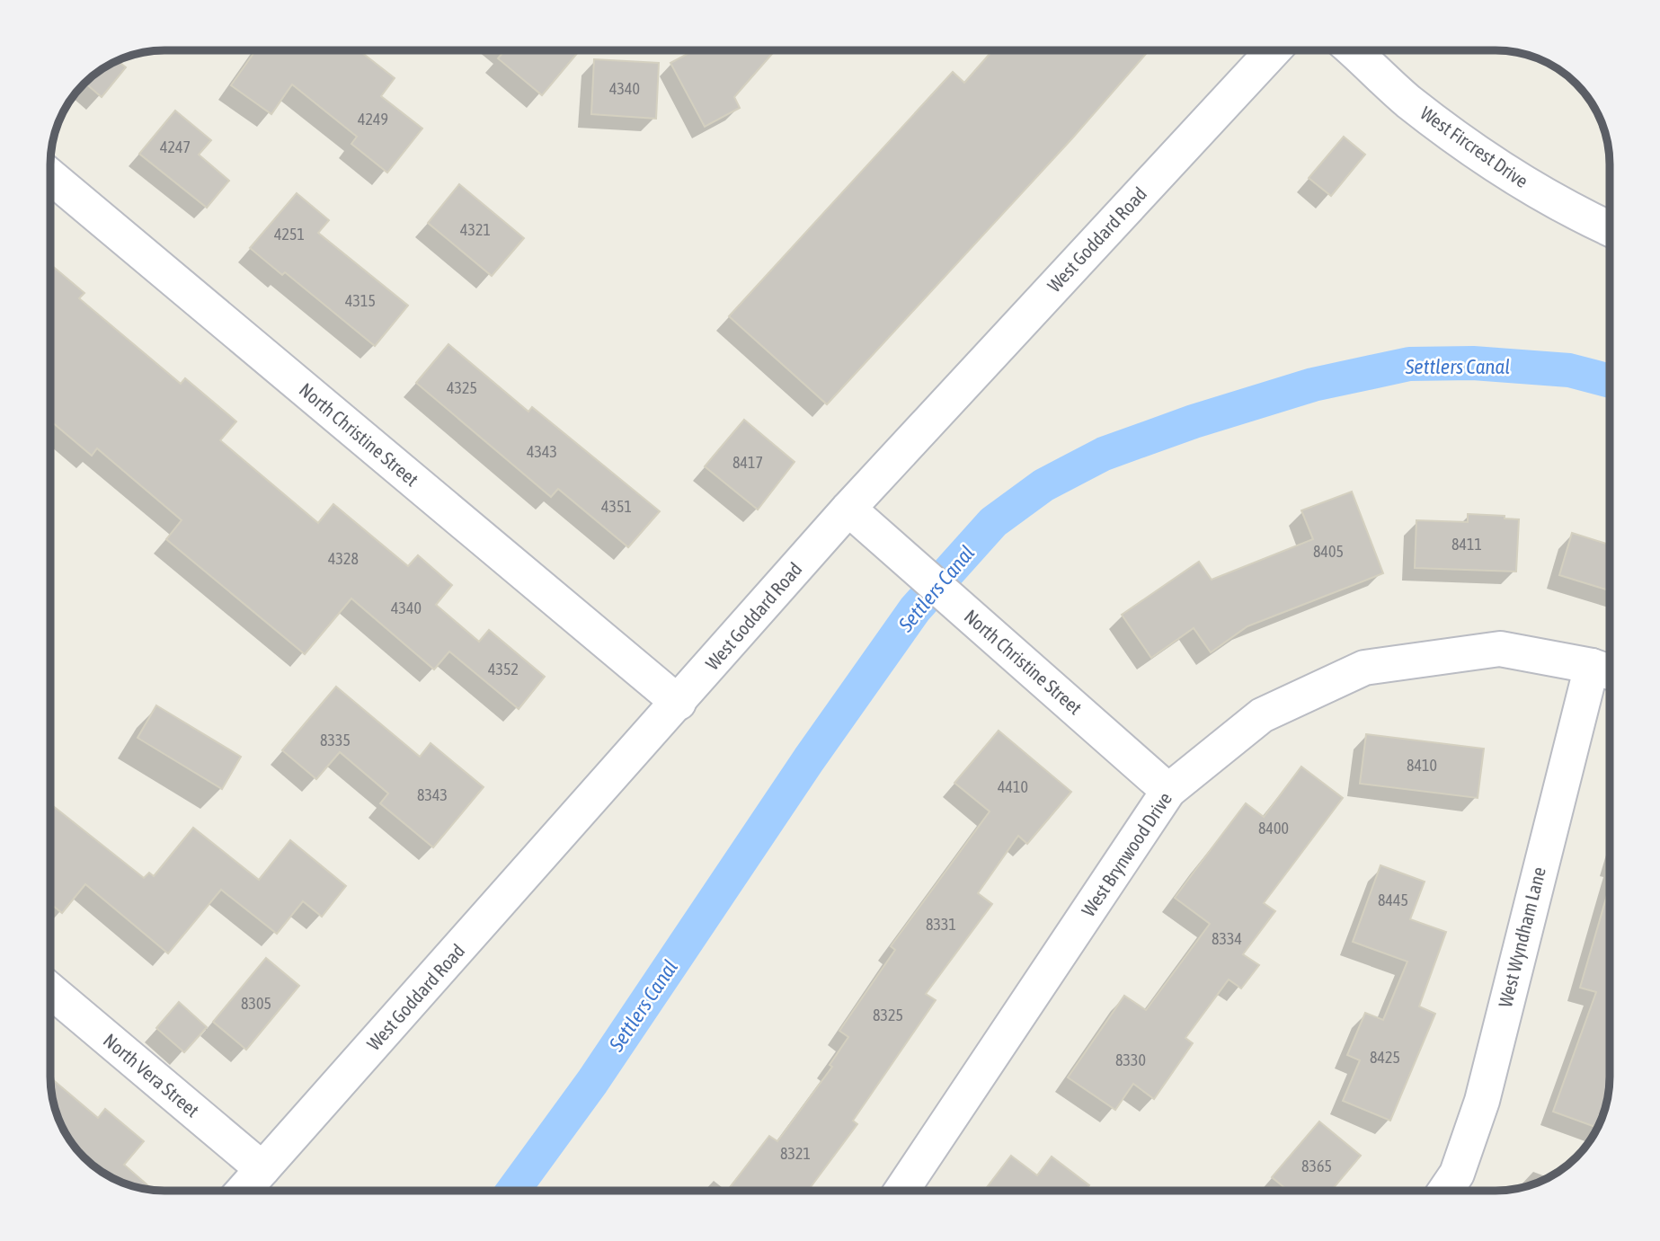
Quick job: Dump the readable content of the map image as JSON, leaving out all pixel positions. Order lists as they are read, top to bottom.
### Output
{
  "streets": {
    "street": [
      "West Fircrest Drive",
      "West Goddard Road",
      "North Christine Street",
      "West Brynwood Drive",
      "West Wyndham Lane",
      "North Vera Street"
    ]
  },
  "crossings": [
    ["West Goddard Road", "North Christine Street"],
    ["West Goddard Road", "North Vera Street"],
    ["North Christine Street", "West Brynwood Drive"],
    ["West Brynwood Drive", "West Wyndham Lane"]
  ],
  "water": ["Settlers Canal"],
  "house_numbers": [
    "4340",
    "4249",
    "4247",
    "4321",
    "4251",
    "4315",
    "4325",
    "4343",
    "8417",
    "4351",
    "8411",
    "8405",
    "4328",
    "4340",
    "4352",
    "8335",
    "8410",
    "4410",
    "8343",
    "8400",
    "8445",
    "8331",
    "8334",
    "8305",
    "8325",
    "8425",
    "8330",
    "8321",
    "8365"
  ]
}
